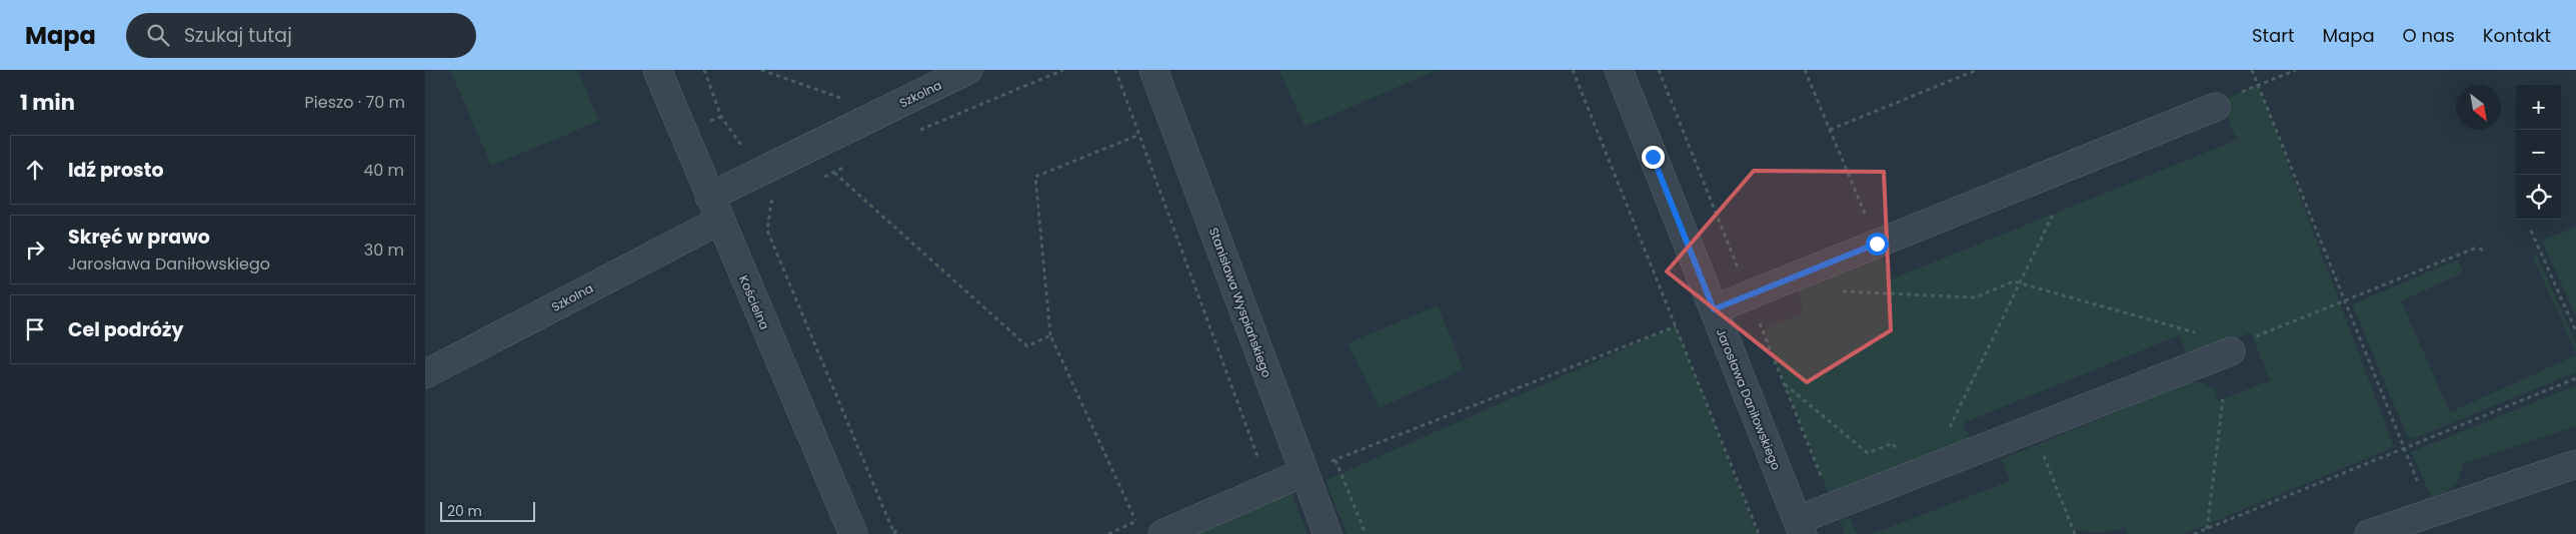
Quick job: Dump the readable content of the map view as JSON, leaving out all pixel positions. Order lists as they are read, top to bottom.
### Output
{
  "streets": {
    "street": [
      "Szkolna",
      "Kościelna",
      "Stanisława Wyspiańskiego",
      "Jarosława Daniłowskiego"
    ]
  },
  "crossings": [
    ["Szkolna", "Kościelna"]
  ],
  "scale_bar": "20 m",
  "north": "bottom right",
  "page": {
    "header": "Mapa",
    "search": "Szukaj tutaj",
    "nav": [
      "Start",
      "Mapa",
      "O nas",
      "Kontakt"
    ],
    "heading": ["1 min", "Pieszo · 70 m"],
    "map_buttons": ["+", "−"],
    "list": [
      ["Idź prosto", "40 m"],
      ["Skręć w prawo", "Jarosława Daniłowskiego", "30 m"],
      "Cel podróży"
    ],
    "scale": "20 m"
  }
}
